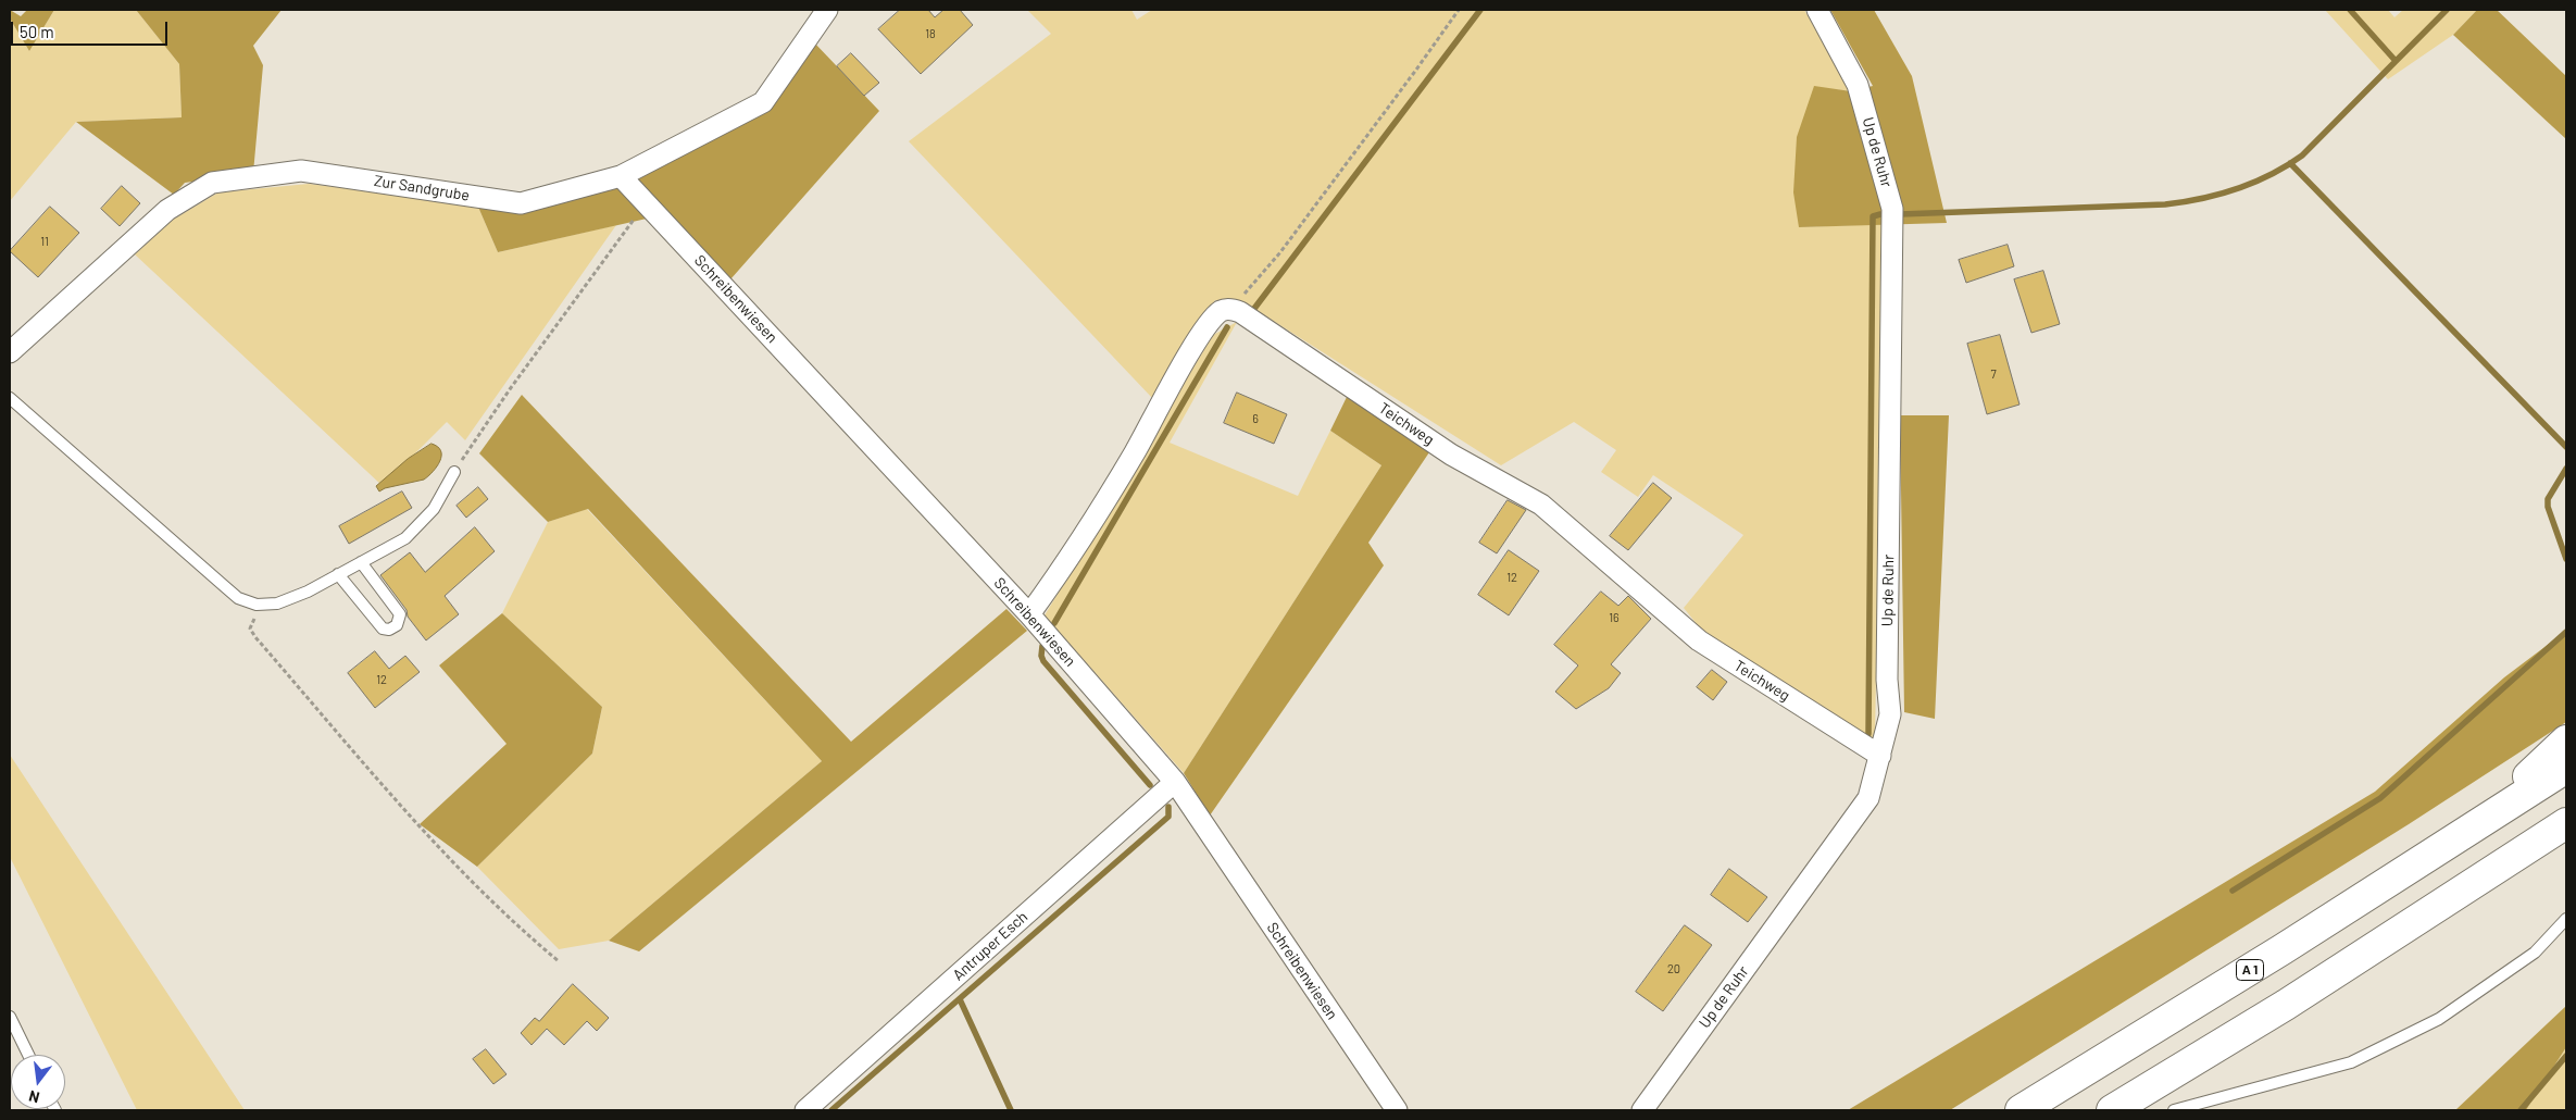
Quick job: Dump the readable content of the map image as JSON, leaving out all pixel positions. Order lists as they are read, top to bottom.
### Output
{
  "streets": {
    "highway": ["A 1"],
    "street": [
      "Up de Ruhr",
      "Zur Sandgrube",
      "Schreibenwiesen",
      "Teichweg",
      "Antruper Esch"
    ]
  },
  "crossings": [
    ["Up de Ruhr", "Teichweg"],
    ["Zur Sandgrube", "Schreibenwiesen"],
    ["Schreibenwiesen", "Antruper Esch"]
  ],
  "house_numbers": [
    "18",
    "11",
    "7",
    "6",
    "12",
    "16",
    "12",
    "20"
  ],
  "scale_bar": "50 m",
  "north": "bottom"
}
